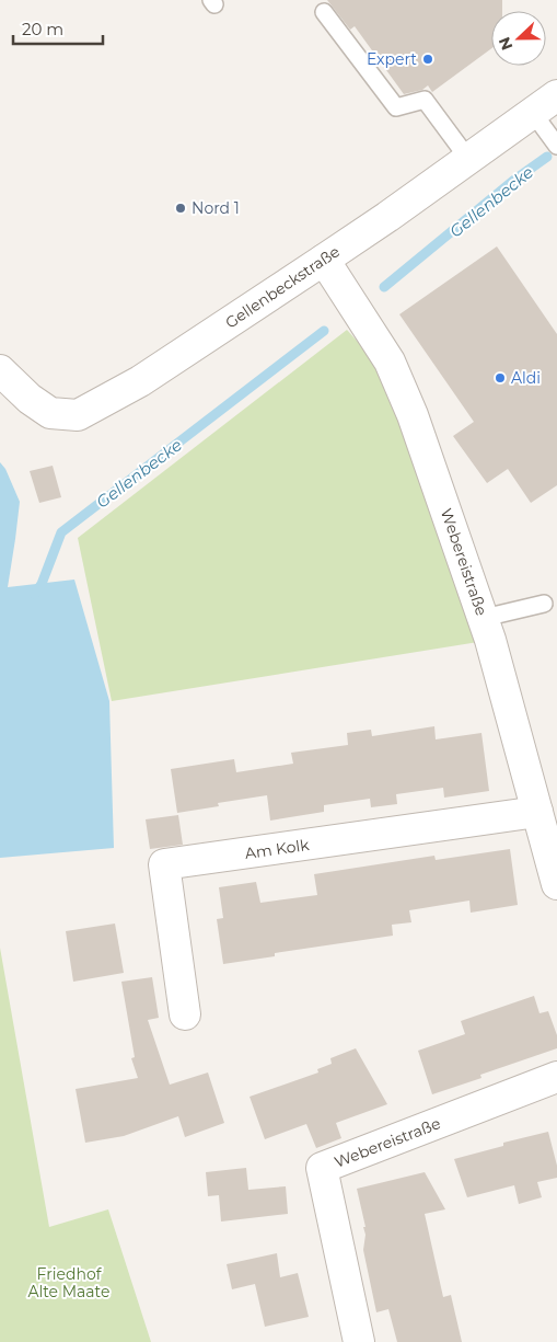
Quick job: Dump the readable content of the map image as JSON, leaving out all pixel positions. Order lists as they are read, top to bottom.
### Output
{
  "streets": {
    "street": ["Gellenbeckstraße", "Webereistraße", "Am Kolk"]
  },
  "crossings": [
    ["Gellenbeckstraße", "Webereistraße"],
    ["Webereistraße", "Am Kolk"]
  ],
  "water": ["Gellenbecke"],
  "parks": ["Friedhof Alte Maate"],
  "places": ["Expert", "Nord 1", "Aldi"],
  "scale_bar": "20 m",
  "north": "left"
}
